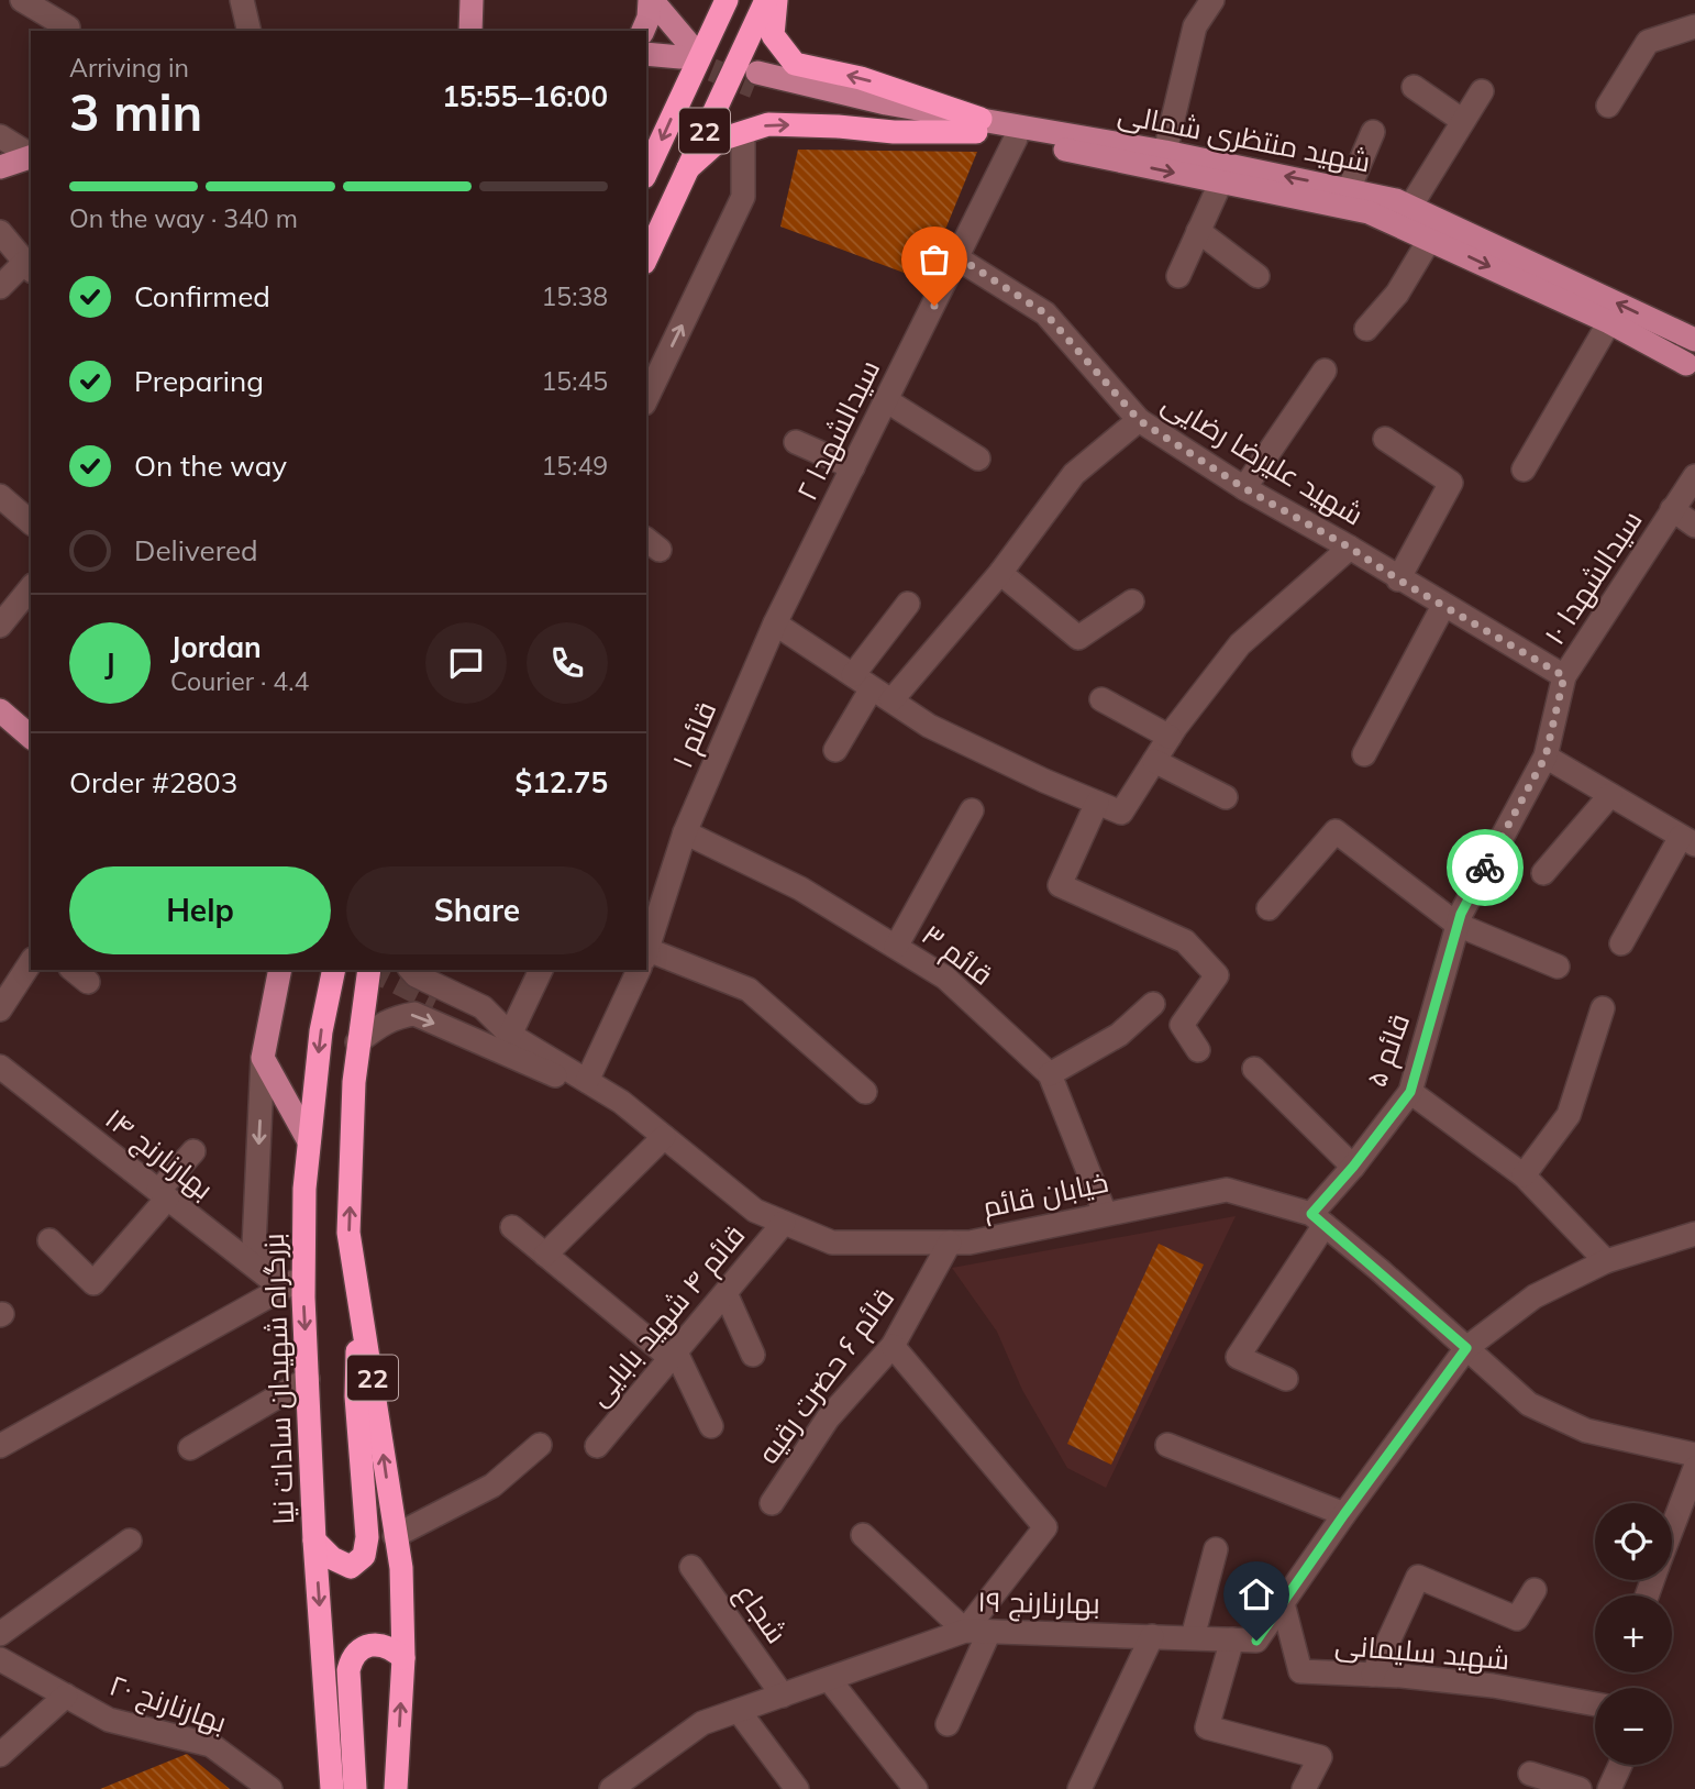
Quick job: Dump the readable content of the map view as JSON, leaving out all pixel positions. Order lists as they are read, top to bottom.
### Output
{
  "streets": {
    "highway": ["22", "بزرگراه شهیدان سادات نیا"],
    "main road": ["شهید منتظری شمالی"],
    "street": [
      "سیدالشهدا ۲",
      "شهید علیرضا رضایی",
      "سیدالشهدا ۱۰",
      "قائم ۱",
      "قائم ۳",
      "قائم ۵",
      "بهارنارنج ۱۴",
      "خیابان قائم",
      "قائم ۴ شهید بابایی",
      "قائم ۶ حضرت رقیه",
      "بهارنارنج ۱۹",
      "شجاع",
      "شهید سلیمانی",
      "بهارنارنج ۲۰"
    ]
  },
  "crossings": [
    ["شهید منتظری شمالی", "سیدالشهدا ۲"],
    ["سیدالشهدا ۲", "شهید علیرضا رضایی"],
    ["سیدالشهدا ۲", "قائم ۱"],
    ["شهید علیرضا رضایی", "سیدالشهدا ۱۰"],
    ["سیدالشهدا ۱۰", "قائم ۵"],
    ["قائم ۱", "قائم ۳"],
    ["قائم ۱", "خیابان قائم"],
    ["قائم ۳", "خیابان قائم"],
    ["قائم ۵", "خیابان قائم"],
    ["خیابان قائم", "قائم ۴ شهید بابایی"],
    ["خیابان قائم", "قائم ۶ حضرت رقیه"],
    ["خیابان قائم", "بهارنارنج ۱۹"],
    ["بهارنارنج ۱۹", "شجاع"],
    ["بهارنارنج ۱۹", "شهید سلیمانی"]
  ],
  "page": {
    "heading": ["3 min", "Arriving in", "15:55–16:00"],
    "panel": [
      "Jordan",
      "Courier · 4.4",
      "Order #2803",
      "$12.75"
    ],
    "bar": "On the way · 340 m",
    "list": [
      ["Confirmed", "15:38"],
      ["Preparing", "15:45"],
      ["On the way", "15:49"],
      "Delivered"
    ],
    "round": "J",
    "buttons": ["Help", "Share"],
    "map_buttons": ["+", "−"]
  }
}
